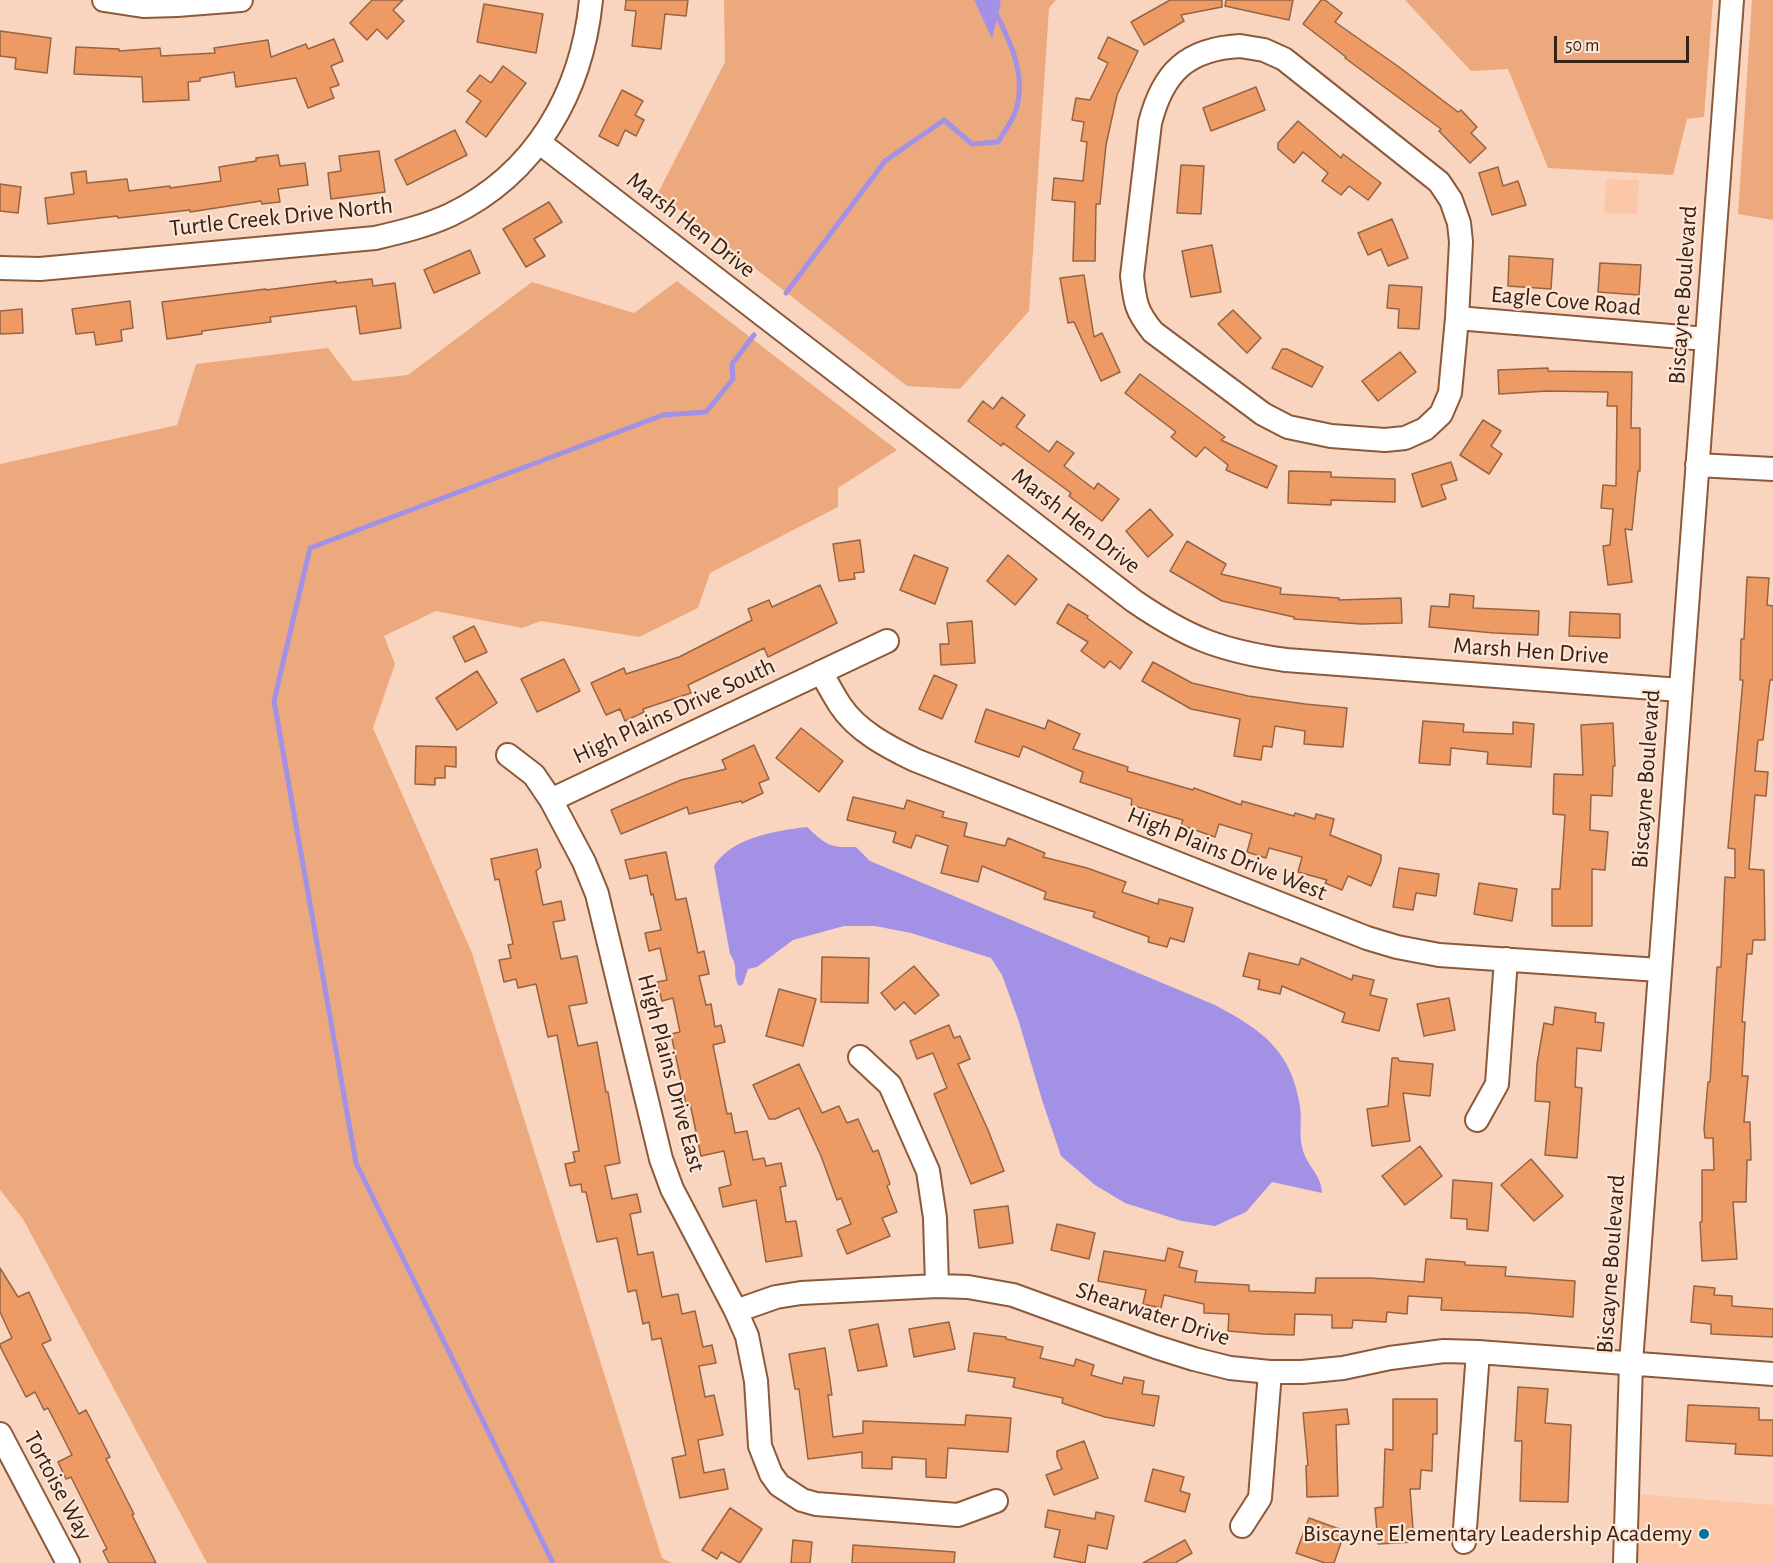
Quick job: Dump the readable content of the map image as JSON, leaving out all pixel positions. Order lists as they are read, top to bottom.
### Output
{
  "streets": {
    "street": [
      "Turtle Creek Drive North",
      "Marsh Hen Drive",
      "Biscayne Boulevard",
      "Eagle Cove Road",
      "High Plains Drive South",
      "High Plains Drive West",
      "High Plains Drive East",
      "Shearwater Drive",
      "Tortoise Way"
    ]
  },
  "crossings": [
    ["Turtle Creek Drive North", "Marsh Hen Drive"],
    ["Marsh Hen Drive", "Biscayne Boulevard"],
    ["Biscayne Boulevard", "Eagle Cove Road"],
    ["Biscayne Boulevard", "High Plains Drive West"],
    ["Biscayne Boulevard", "Shearwater Drive"],
    ["High Plains Drive South", "High Plains Drive West"],
    ["High Plains Drive South", "High Plains Drive East"],
    ["High Plains Drive East", "Shearwater Drive"]
  ],
  "places": ["Biscayne Elementary Leadership Academy"],
  "scale_bar": "50 m"
}
